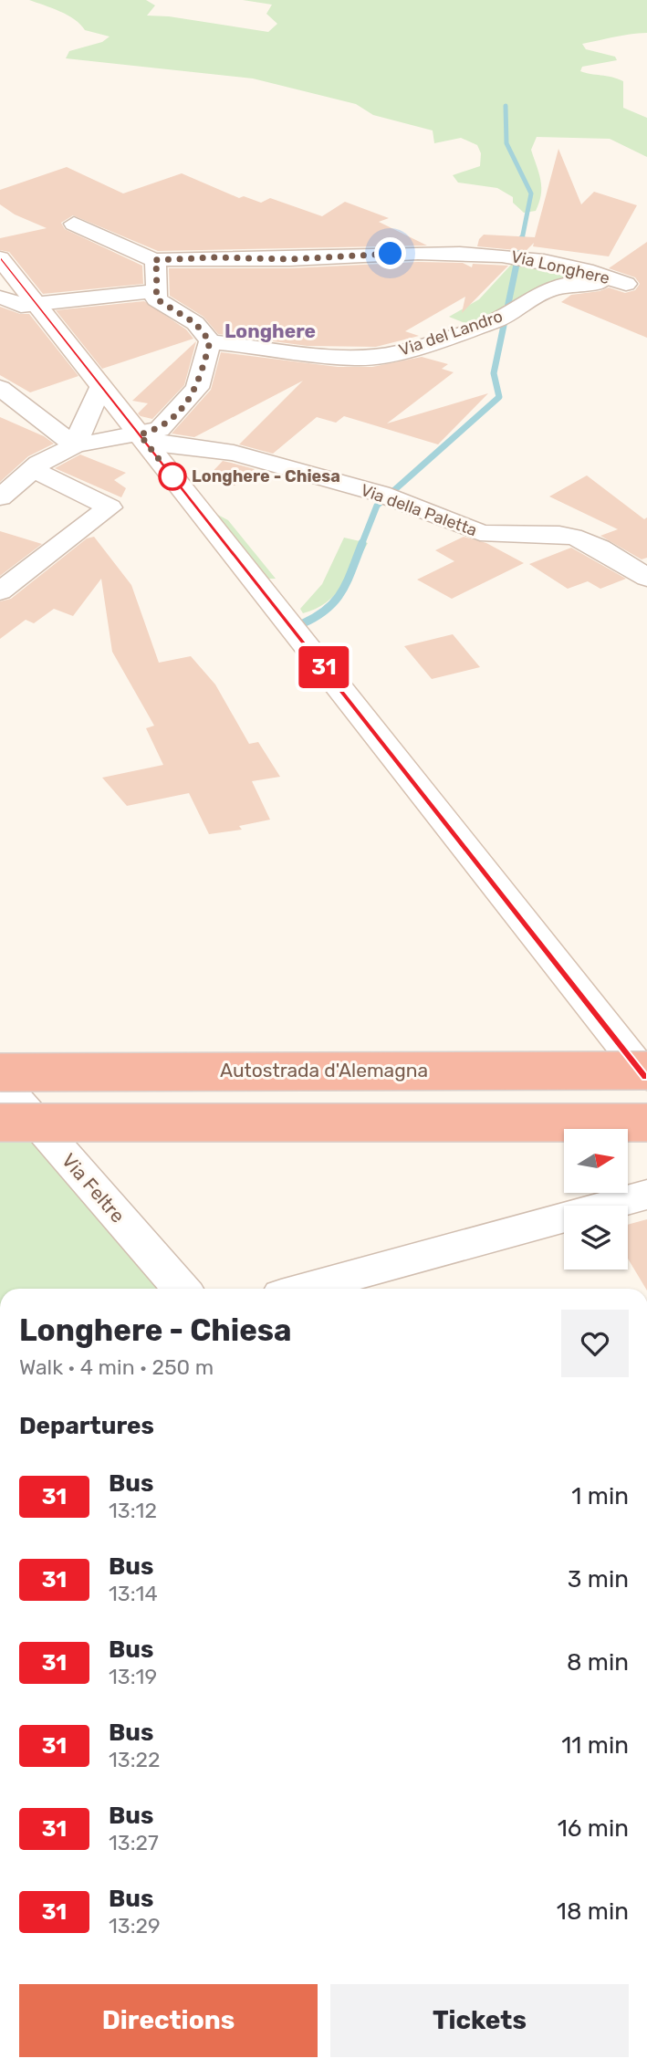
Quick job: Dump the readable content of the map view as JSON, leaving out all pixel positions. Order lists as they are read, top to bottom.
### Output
{
  "streets": {
    "highway": ["Autostrada d'Alemagna"],
    "street": [
      "Via Longhere",
      "Via del Landro",
      "Via della Paletta",
      "Via Feltre"
    ]
  },
  "crossings": [
    ["Via Longhere", "Via del Landro"]
  ],
  "districts": ["Longhere"],
  "places": ["Longhere - Chiesa"],
  "lines": ["bus line 31"],
  "north": "right",
  "page": {
    "on_map": "31",
    "heading": [
      ["Longhere - Chiesa", "Walk · 4 min · 250 m"],
      "Departures"
    ],
    "list": [
      {
        "mark": "31",
        "name": "Bus",
        "note": "13:12",
        "value": "1 min"
      },
      {
        "mark": "31",
        "name": "Bus",
        "note": "13:14",
        "value": "3 min"
      },
      {
        "mark": "31",
        "name": "Bus",
        "note": "13:19",
        "value": "8 min"
      },
      {
        "mark": "31",
        "name": "Bus",
        "note": "13:22",
        "value": "11 min"
      },
      {
        "mark": "31",
        "name": "Bus",
        "note": "13:27",
        "value": "16 min"
      },
      {
        "mark": "31",
        "name": "Bus",
        "note": "13:29",
        "value": "18 min"
      }
    ],
    "buttons": ["Directions", "Tickets"]
  }
}
